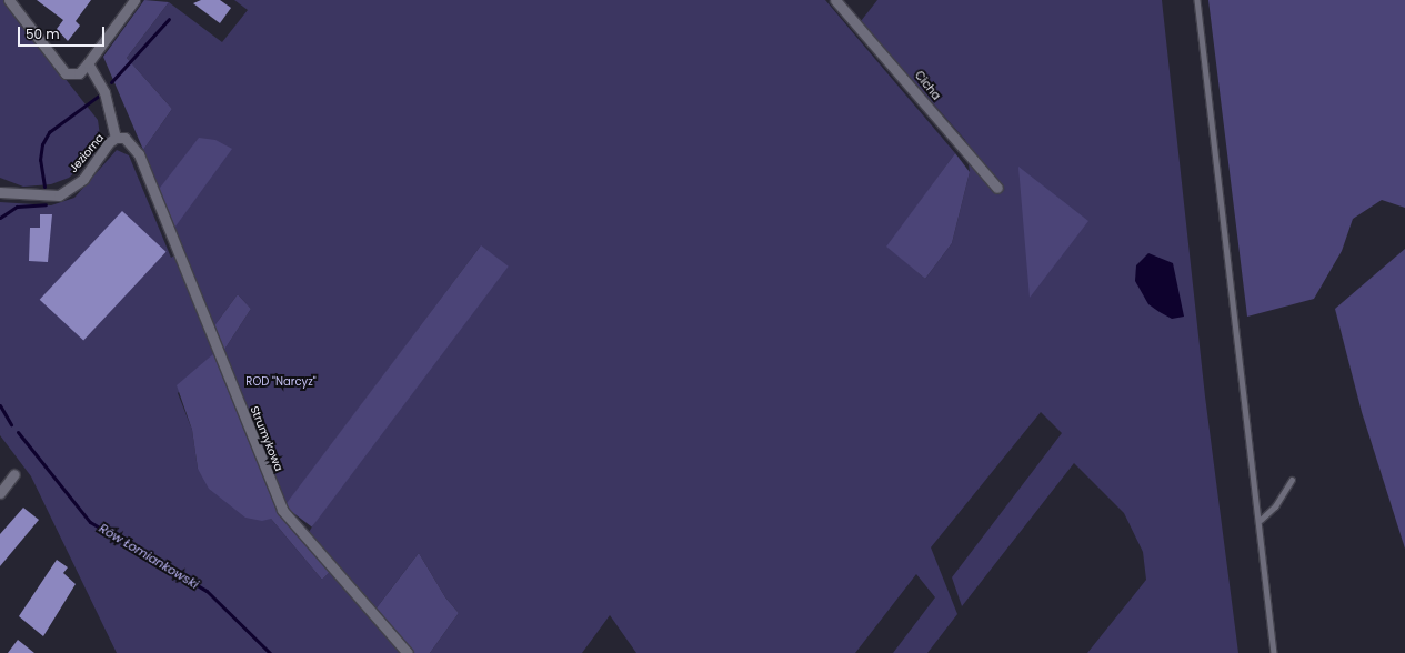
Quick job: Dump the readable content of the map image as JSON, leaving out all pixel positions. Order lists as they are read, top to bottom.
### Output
{
  "streets": {
    "street": ["Cicha", "Jeziorna", "Strumykowa"]
  },
  "crossings": [
    ["Jeziorna", "Strumykowa"]
  ],
  "water": ["Rów Łomiankowski"],
  "parks": ["ROD \"Narcyz\""],
  "scale_bar": "50 m"
}
